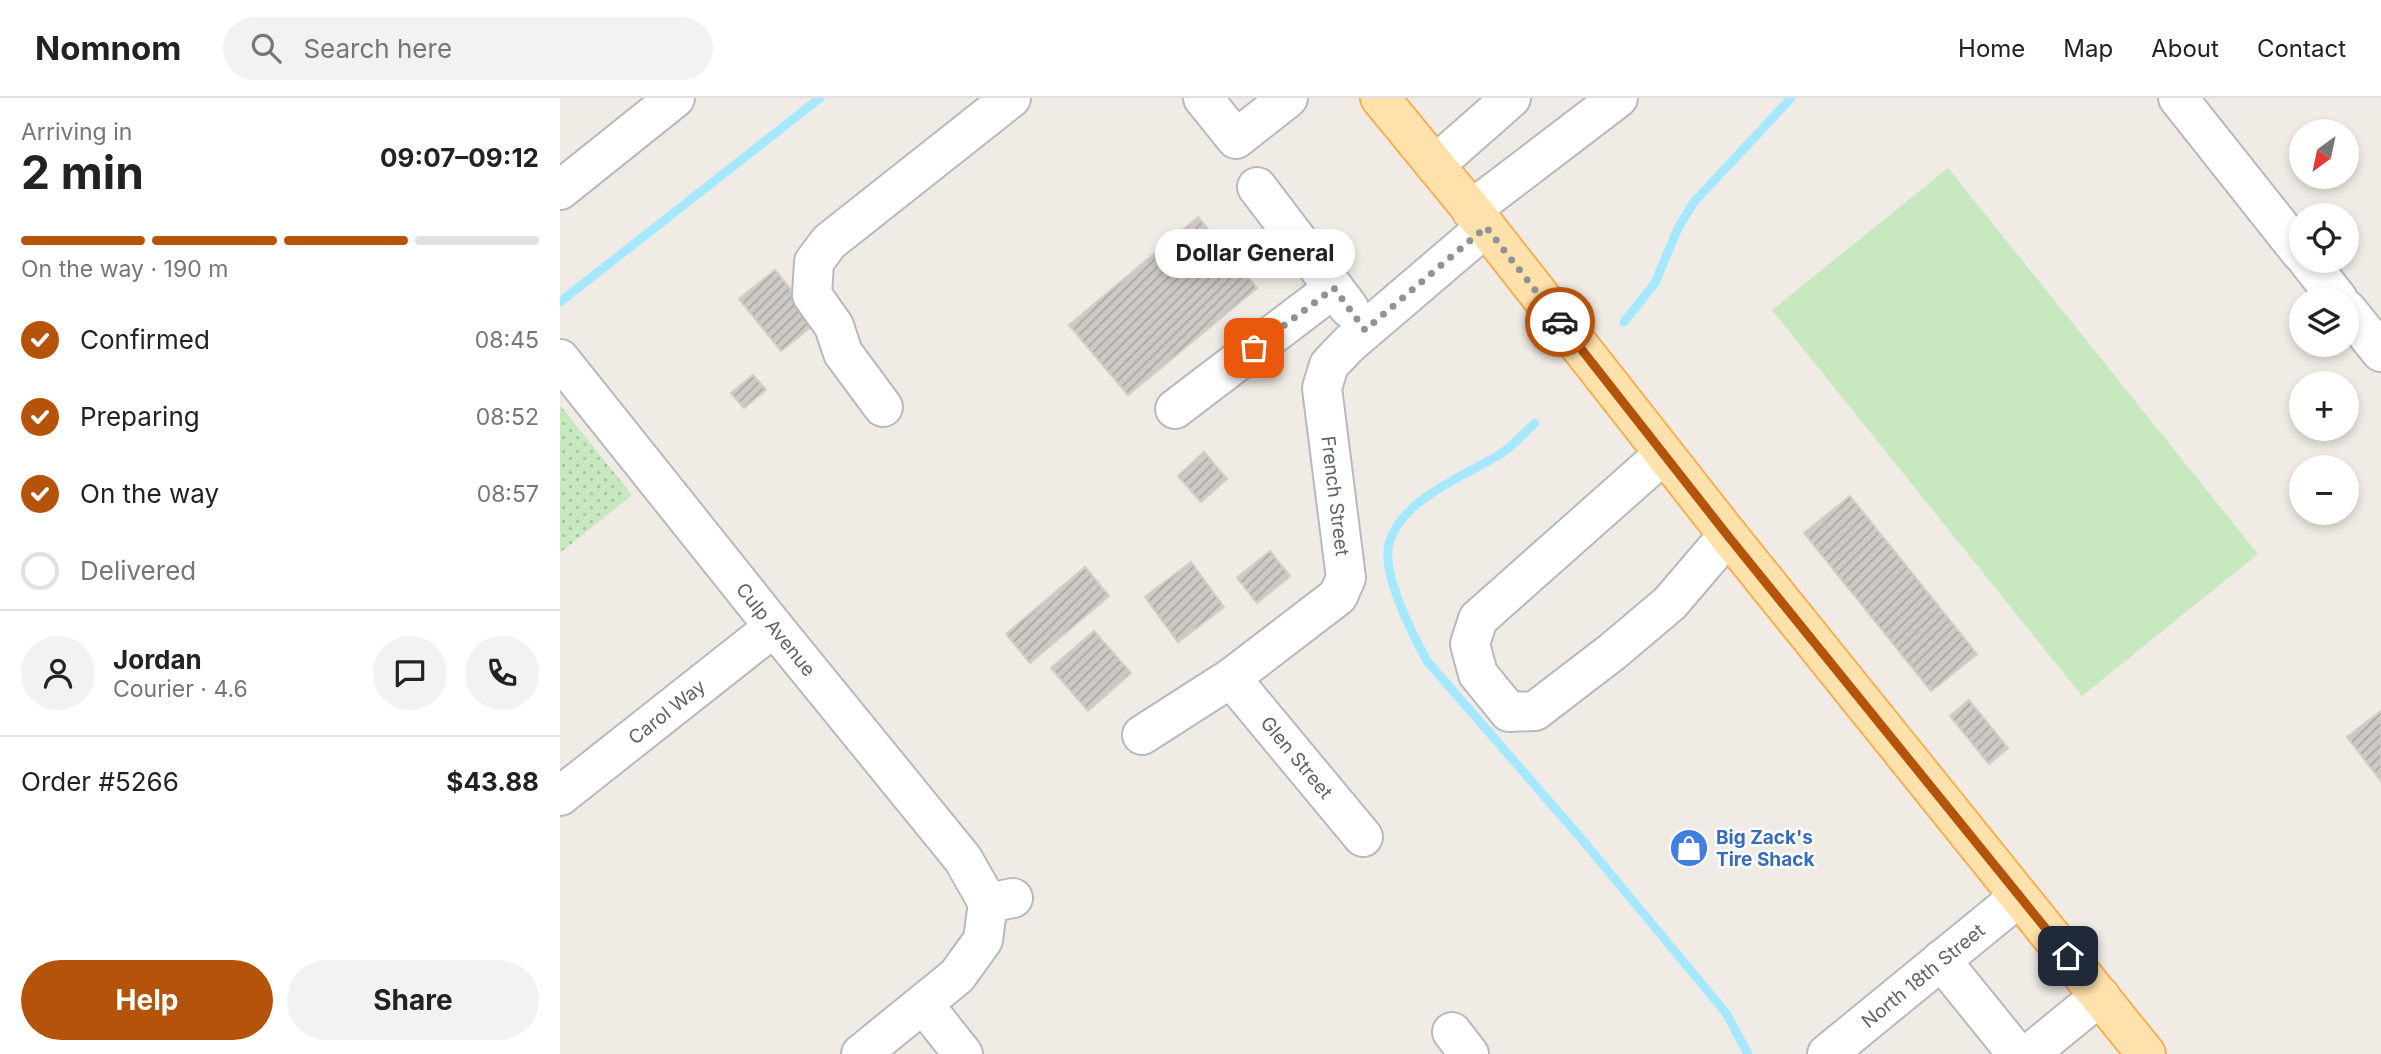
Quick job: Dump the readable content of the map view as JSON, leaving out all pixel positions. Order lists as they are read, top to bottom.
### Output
{
  "streets": {
    "street": [
      "French Street",
      "Culp Avenue",
      "Carol Way",
      "Glen Street",
      "North 18th Street"
    ]
  },
  "crossings": [
    ["French Street", "Glen Street"],
    ["Culp Avenue", "Carol Way"]
  ],
  "places": {
    "other": ["Dollar General"],
    "shop": ["Big Zack's Tire Shack"]
  },
  "north": "bottom left",
  "page": {
    "header": "Nomnom",
    "search": "Search here",
    "nav": [
      "Home",
      "Map",
      "About",
      "Contact"
    ],
    "heading": ["2 min", "Arriving in", "09:07–09:12"],
    "panel": [
      "Jordan",
      "Courier · 4.6",
      "Order #5266",
      "$43.88"
    ],
    "map_buttons": ["+", "−"],
    "bar": "On the way · 190 m",
    "bubble": "Dollar General",
    "list": [
      ["Confirmed", "08:45"],
      ["Preparing", "08:52"],
      ["On the way", "08:57"],
      "Delivered"
    ],
    "buttons": ["Help", "Share"]
  }
}
